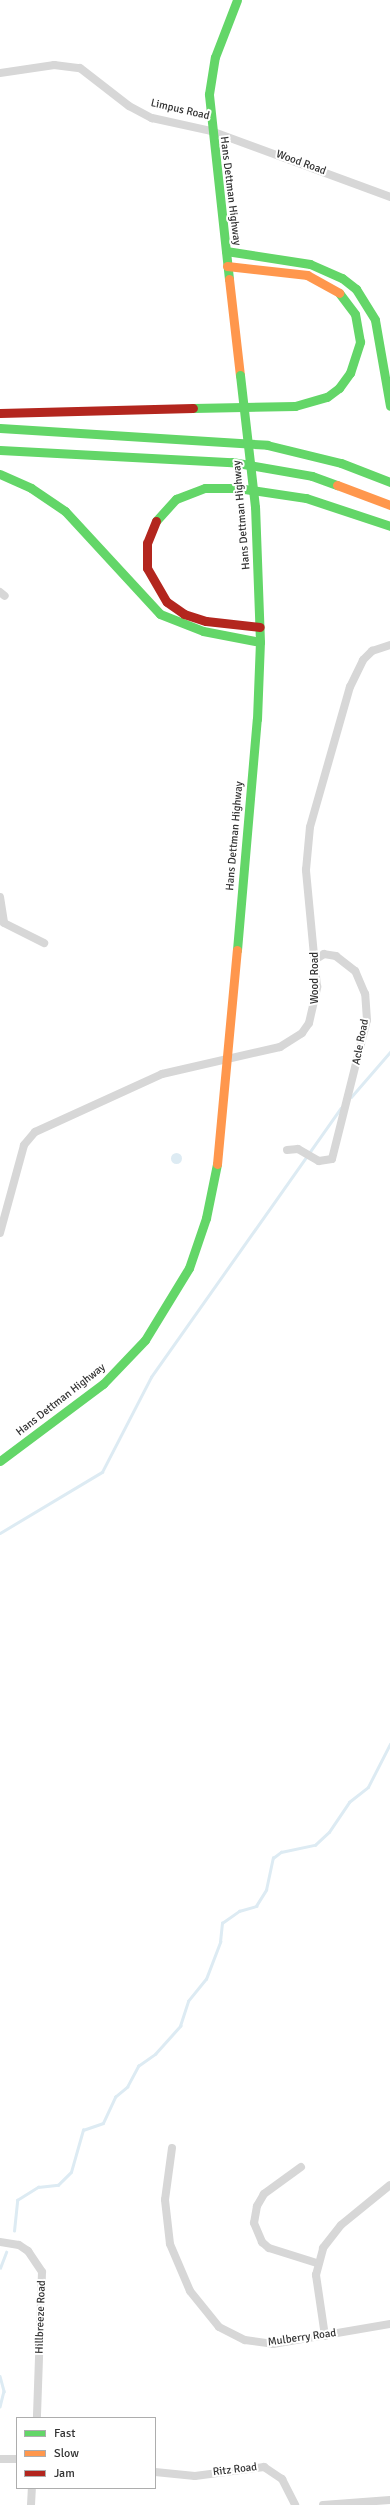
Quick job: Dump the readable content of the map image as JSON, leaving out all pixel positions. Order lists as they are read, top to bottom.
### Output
{
  "streets": {
    "main road": ["Limpus Road", "Hans Dettman Highway"],
    "street": [
      "Wood Road",
      "Acle Road",
      "Hillbreeze Road",
      "Mulberry Road",
      "Ritz Road"
    ]
  },
  "crossings": [
    ["Limpus Road", "Wood Road"],
    ["Limpus Road", "Hans Dettman Highway"],
    ["Wood Road", "Hans Dettman Highway"],
    ["Wood Road", "Acle Road"]
  ],
  "legend": ["Fast", "Slow", "Jam"]
}
